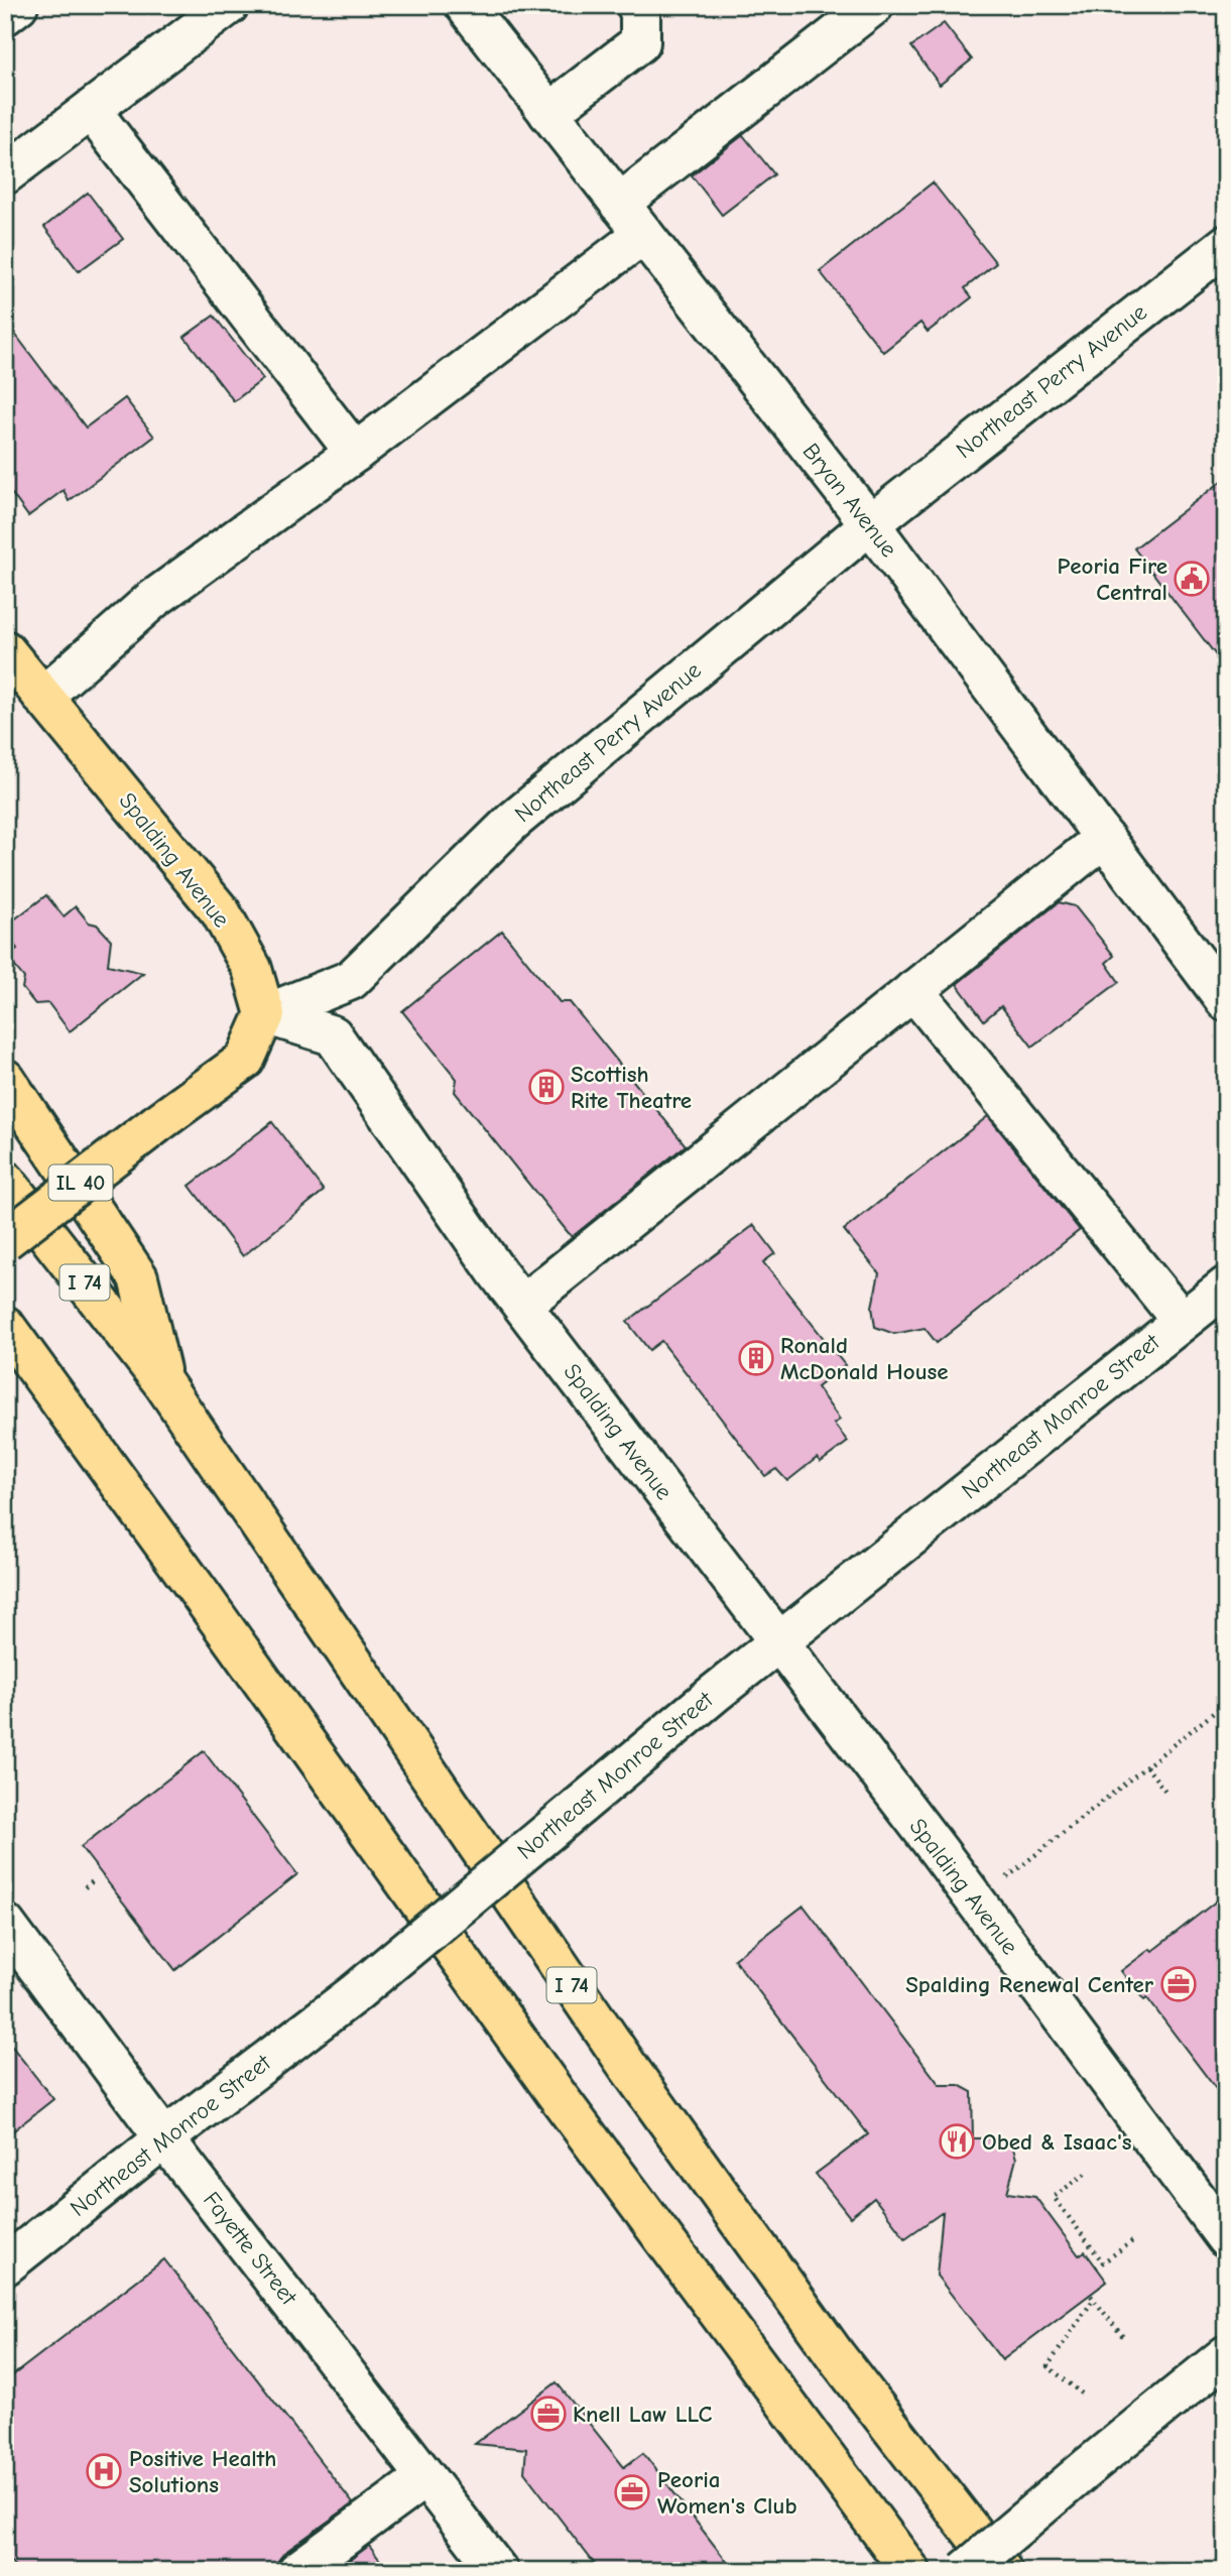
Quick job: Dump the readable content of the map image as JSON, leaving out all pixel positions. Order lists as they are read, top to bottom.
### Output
{
  "streets": {
    "main road": ["Spalding Avenue", "IL 40", "I 74"],
    "street": [
      "Northeast Perry Avenue",
      "Bryan Avenue",
      "Northeast Monroe Street",
      "Fayette Street"
    ]
  },
  "crossings": [
    ["Northeast Perry Avenue", "Bryan Avenue"],
    ["Northeast Perry Avenue", "Spalding Avenue"],
    ["Northeast Perry Avenue", "IL 40"],
    ["Spalding Avenue", "IL 40"],
    ["Spalding Avenue", "Northeast Monroe Street"],
    ["Northeast Monroe Street", "Fayette Street"]
  ],
  "places": {
    "public building": ["Peoria Fire Central"],
    "building": ["Scottish Rite Theatre", "Ronald McDonald House"],
    "office": ["Spalding Renewal Center", "Knell Law LLC", "Peoria Women's Club"],
    "restaurant": ["Obed & Isaac's"],
    "hospital": ["Positive Health Solutions"]
  }
}
